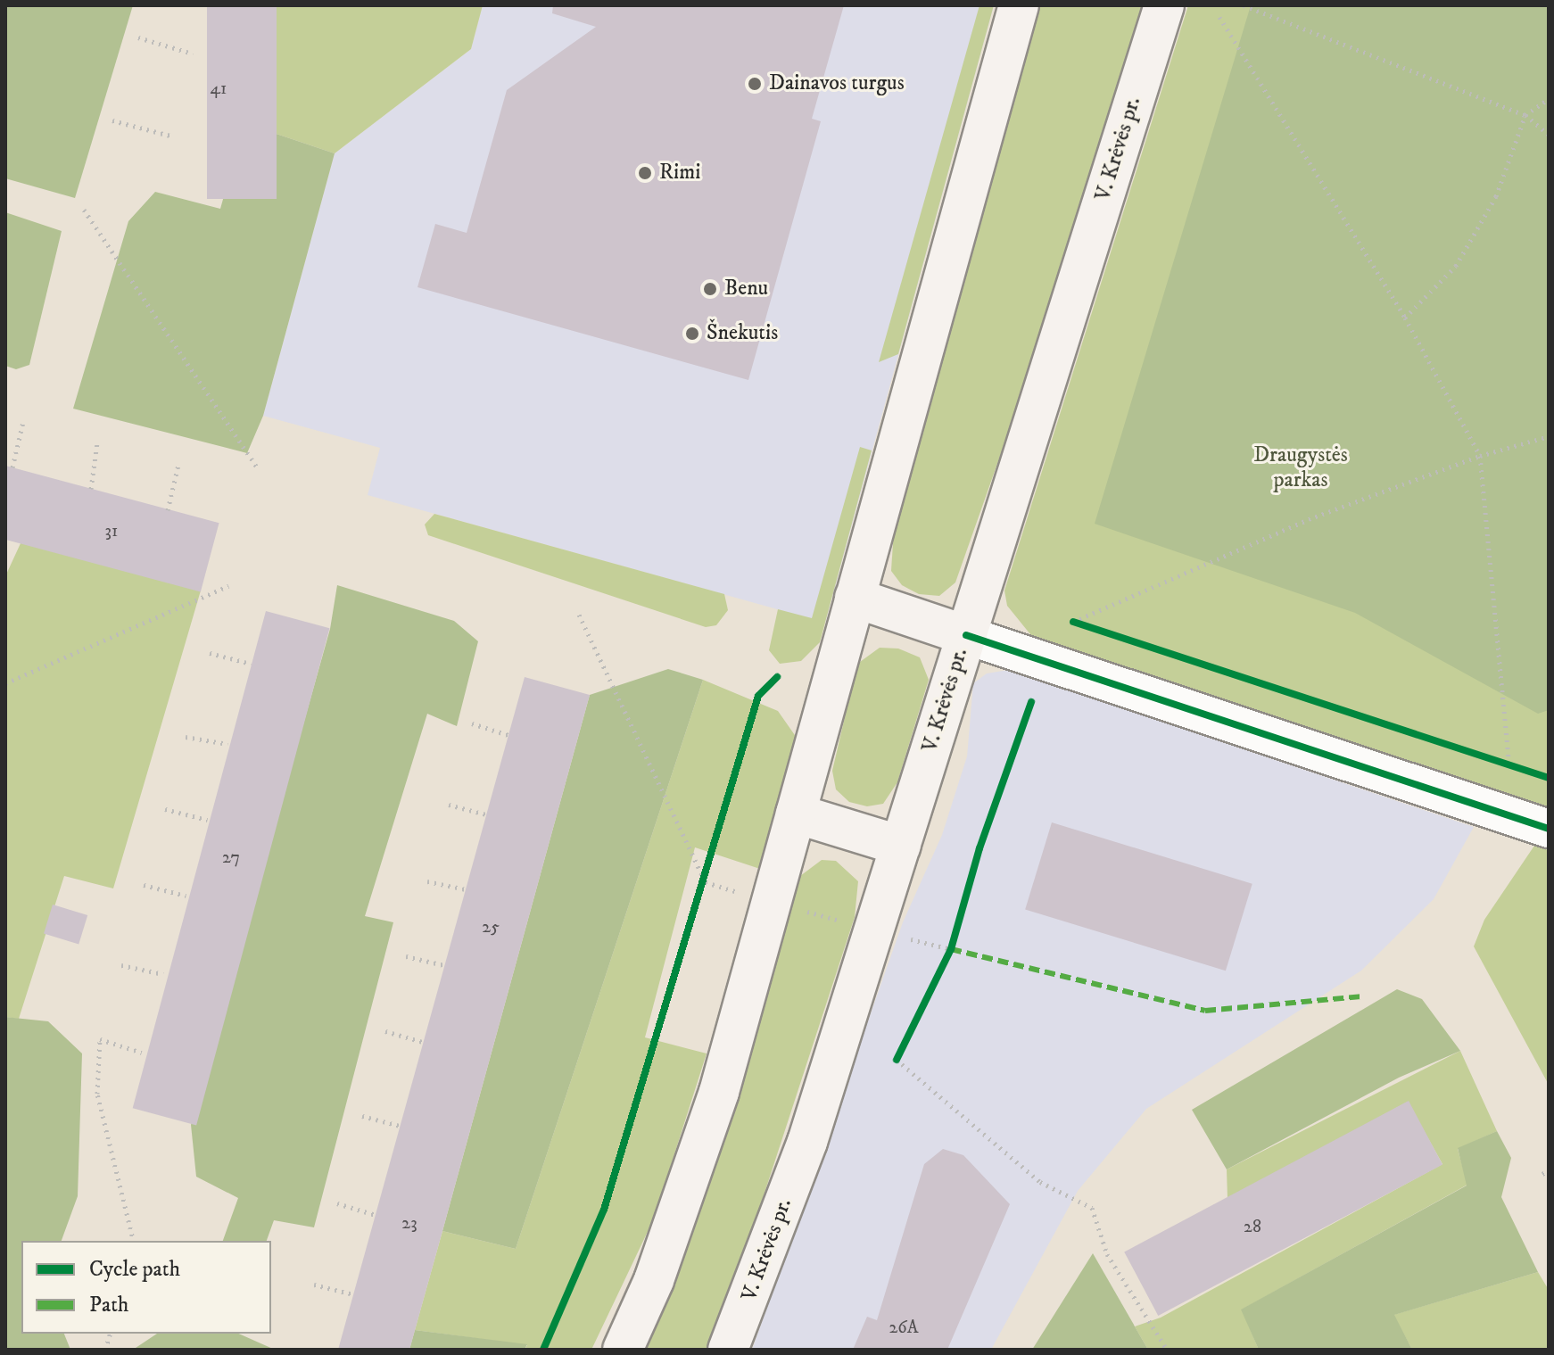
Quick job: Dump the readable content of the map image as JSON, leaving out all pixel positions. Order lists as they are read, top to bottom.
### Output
{
  "streets": {
    "main road": ["V. Krėvės pr."]
  },
  "parks": ["Draugystės parkas"],
  "places": [
    "Dainavos turgus",
    "Rimi",
    "Benu",
    "Šnekutis"
  ],
  "house_numbers": [
    "41",
    "31",
    "27",
    "25",
    "23",
    "28",
    "26A"
  ],
  "legend": ["Cycle path", "Path"]
}
